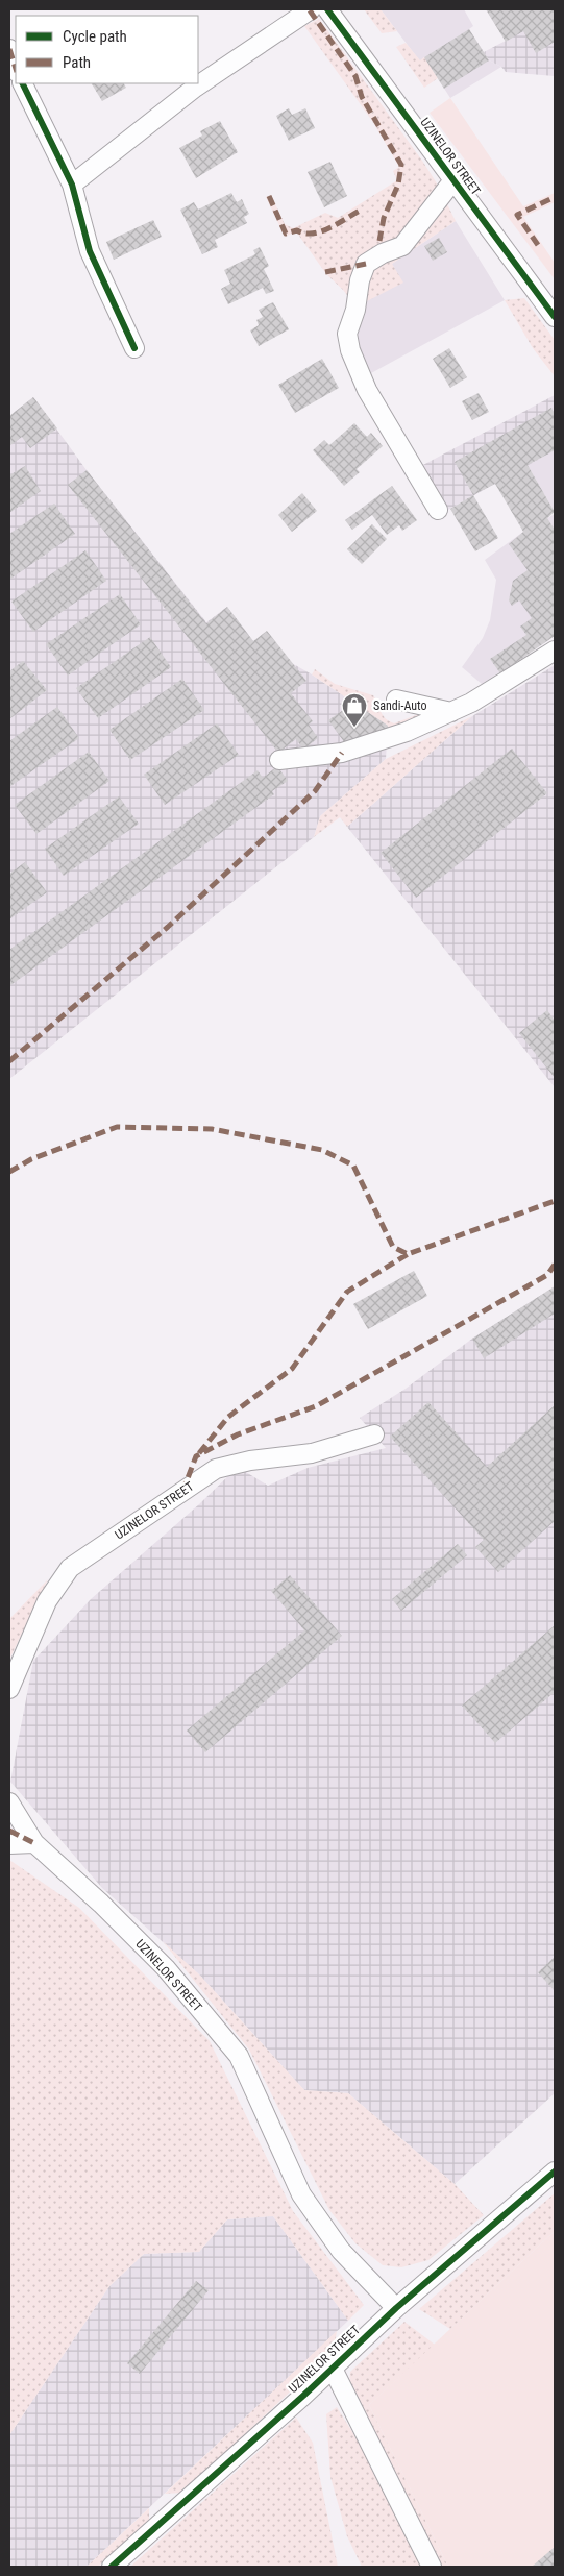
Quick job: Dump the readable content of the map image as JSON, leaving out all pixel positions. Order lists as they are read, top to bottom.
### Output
{
  "streets": {
    "street": ["UZINELOR STREET"]
  },
  "places": {
    "shop": ["Sandi-Auto"]
  },
  "legend": ["Cycle path", "Path"]
}
